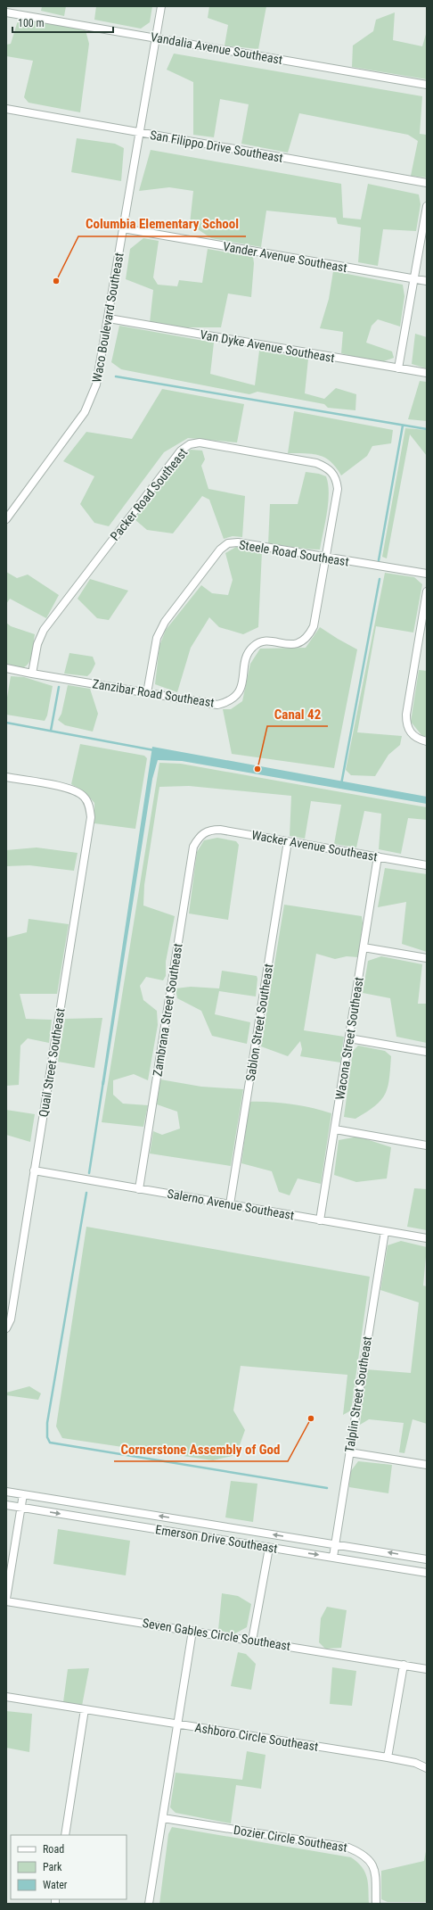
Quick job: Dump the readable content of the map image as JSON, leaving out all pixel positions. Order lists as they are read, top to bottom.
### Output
{
  "streets": {
    "street": [
      "Vandalia Avenue Southeast",
      "San Filippo Drive Southeast",
      "Vander Avenue Southeast",
      "Waco Boulevard Southeast",
      "Van Dyke Avenue Southeast",
      "Packer Road Southeast",
      "Steele Road Southeast",
      "Zanzibar Road Southeast",
      "Wacker Avenue Southeast",
      "Zambrana Street Southeast",
      "Sablon Street Southeast",
      "Wacona Street Southeast",
      "Quail Street Southeast",
      "Salerno Avenue Southeast",
      "Talplin Street Southeast",
      "Emerson Drive Southeast",
      "Seven Gables Circle Southeast",
      "Ashboro Circle Southeast",
      "Dozier Circle Southeast"
    ]
  },
  "crossings": [
    ["Vandalia Avenue Southeast", "Waco Boulevard Southeast"],
    ["San Filippo Drive Southeast", "Waco Boulevard Southeast"],
    ["Vander Avenue Southeast", "Waco Boulevard Southeast"],
    ["Waco Boulevard Southeast", "Van Dyke Avenue Southeast"],
    ["Packer Road Southeast", "Zanzibar Road Southeast"],
    ["Steele Road Southeast", "Zanzibar Road Southeast"],
    ["Wacker Avenue Southeast", "Zambrana Street Southeast"],
    ["Wacker Avenue Southeast", "Sablon Street Southeast"],
    ["Wacker Avenue Southeast", "Wacona Street Southeast"],
    ["Zambrana Street Southeast", "Salerno Avenue Southeast"],
    ["Sablon Street Southeast", "Salerno Avenue Southeast"],
    ["Wacona Street Southeast", "Salerno Avenue Southeast"],
    ["Quail Street Southeast", "Salerno Avenue Southeast"],
    ["Salerno Avenue Southeast", "Talplin Street Southeast"],
    ["Talplin Street Southeast", "Emerson Drive Southeast"]
  ],
  "places": ["Columbia Elementary School", "Canal 42", "Cornerstone Assembly of God"],
  "legend": ["Road", "Park", "Water"],
  "scale_bar": "100 m"
}
